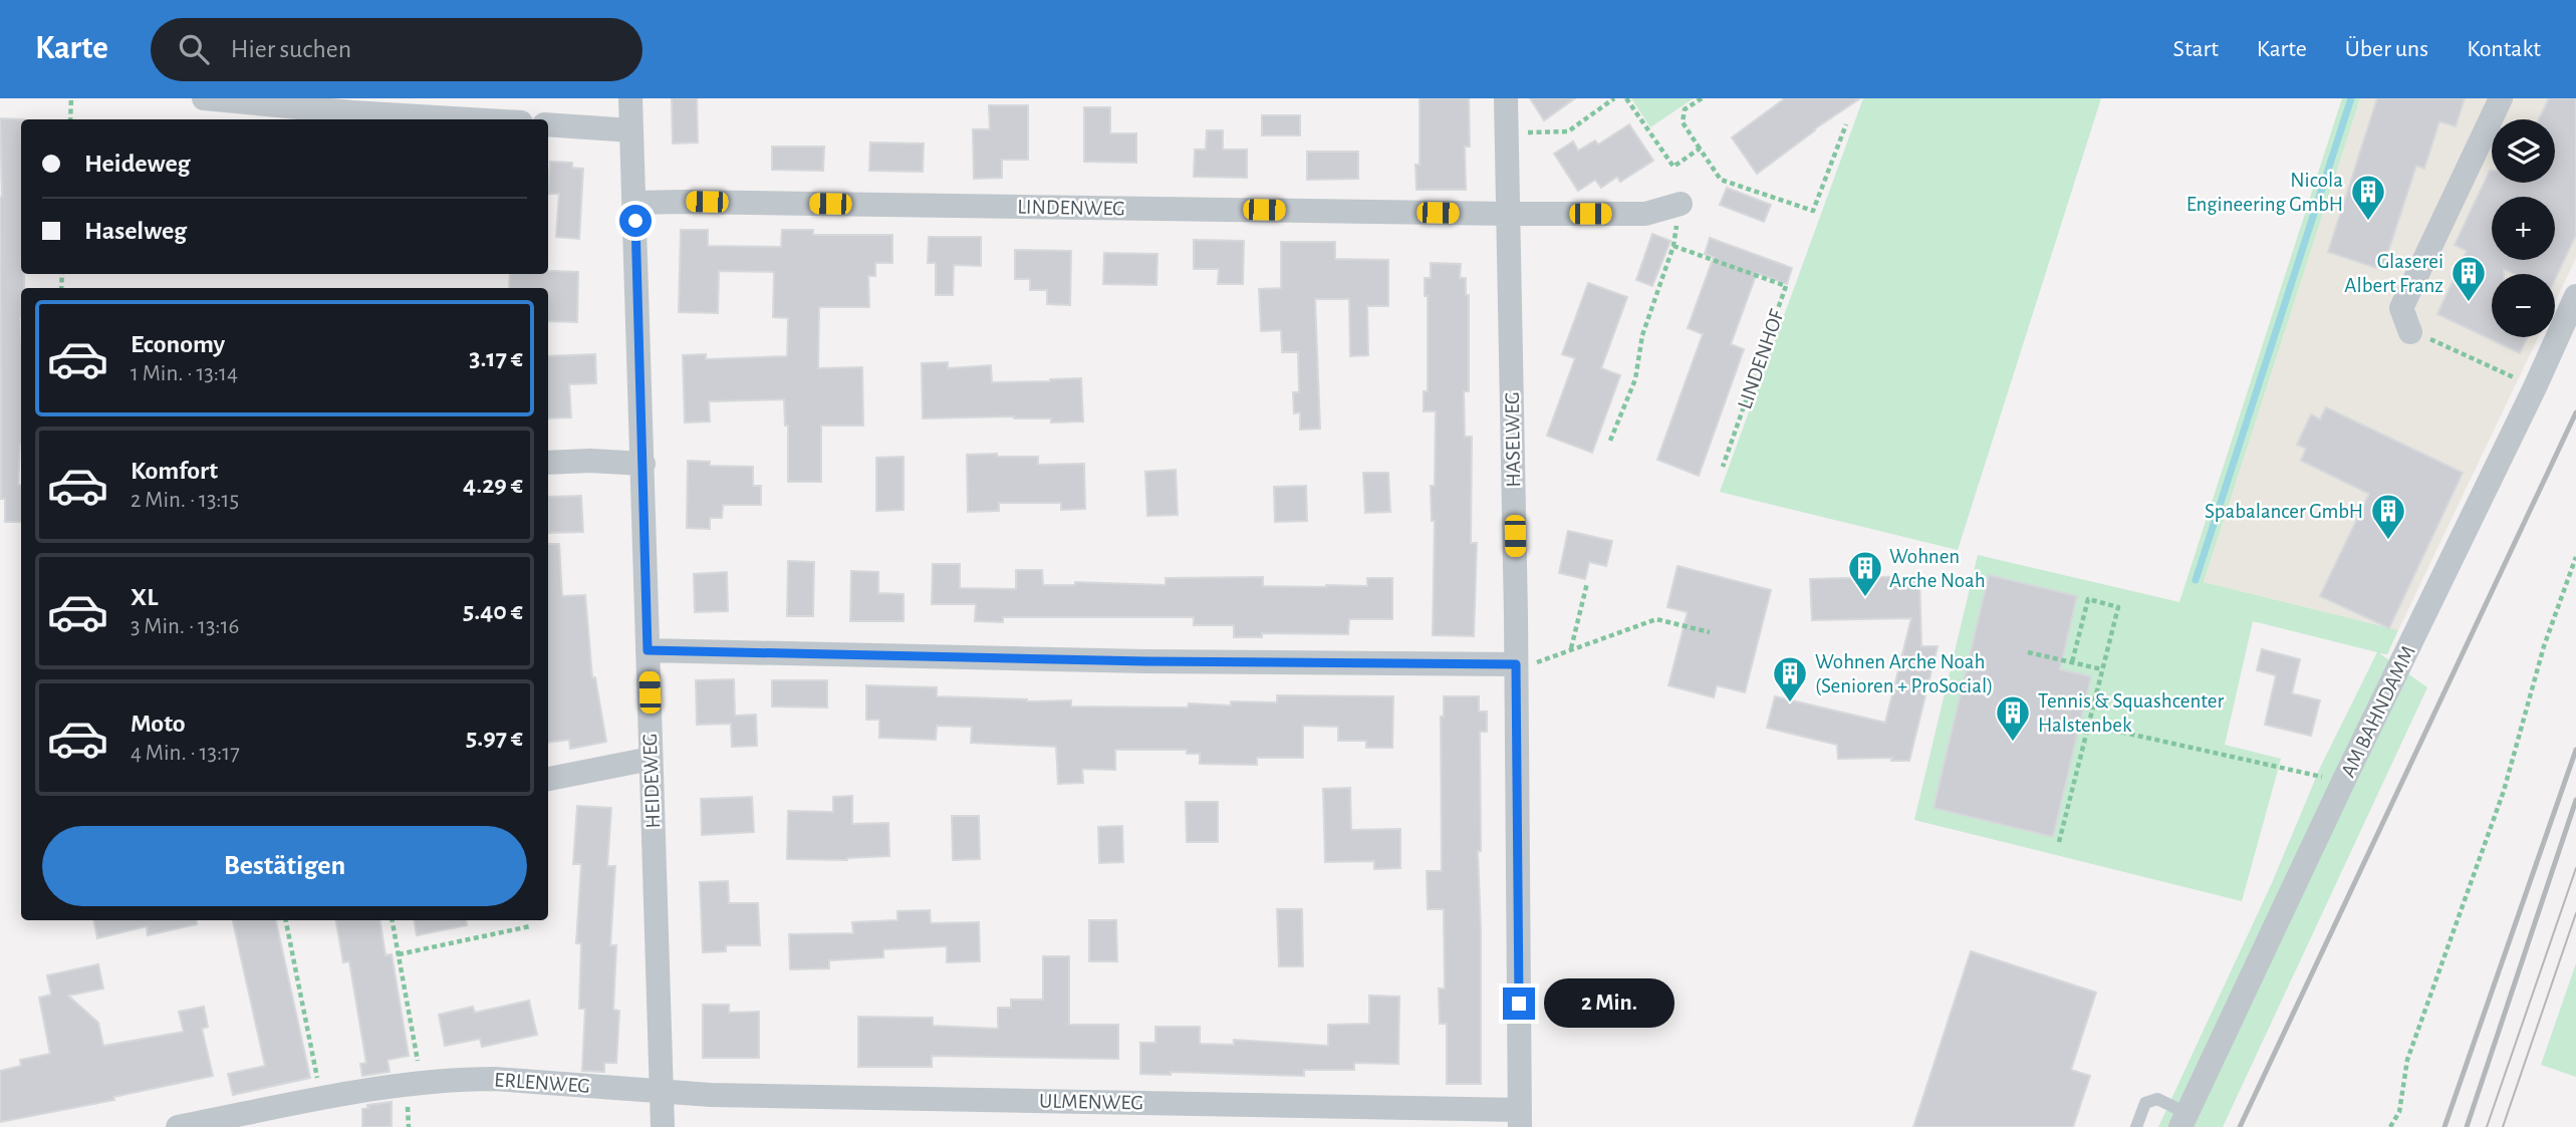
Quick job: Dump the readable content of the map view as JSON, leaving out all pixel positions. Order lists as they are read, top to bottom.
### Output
{
  "streets": {
    "street": [
      "LINDENWEG",
      "HASELWEG",
      "AM BAHNDAMM",
      "HEIDEWEG",
      "ERLENWEG",
      "ULMENWEG"
    ],
    "path": ["LINDENHOF"]
  },
  "crossings": [
    ["LINDENWEG", "HASELWEG"],
    ["LINDENWEG", "HEIDEWEG"],
    ["HASELWEG", "ULMENWEG"],
    ["HEIDEWEG", "ERLENWEG"],
    ["HEIDEWEG", "ULMENWEG"],
    ["ERLENWEG", "ULMENWEG"]
  ],
  "places": {
    "building": [
      "Nicola Engineering GmbH",
      "Glaserei Albert Franz",
      "Spabalancer GmbH",
      "Wohnen Arche Noah",
      "Wohnen Arche Noah (Senioren + ProSocial)",
      "Tennis & Squashcenter Halstenbek"
    ]
  },
  "page": {
    "header": "Karte",
    "search": "Hier suchen",
    "nav": [
      "Start",
      "Karte",
      "Über uns",
      "Kontakt"
    ],
    "map_buttons": ["+", "−"],
    "banner": ["Heideweg", "Haselweg"],
    "list": [
      {
        "name": "Economy",
        "note": "1 Min. · 13:14",
        "value": "3.17 €"
      },
      {
        "name": "Komfort",
        "note": "2 Min. · 13:15",
        "value": "4.29 €"
      },
      {
        "name": "XL",
        "note": "3 Min. · 13:16",
        "value": "5.40 €"
      },
      {
        "name": "Moto",
        "note": "4 Min. · 13:17",
        "value": "5.97 €"
      }
    ],
    "buttons": "Bestätigen",
    "bubble": "2 Min."
  }
}
